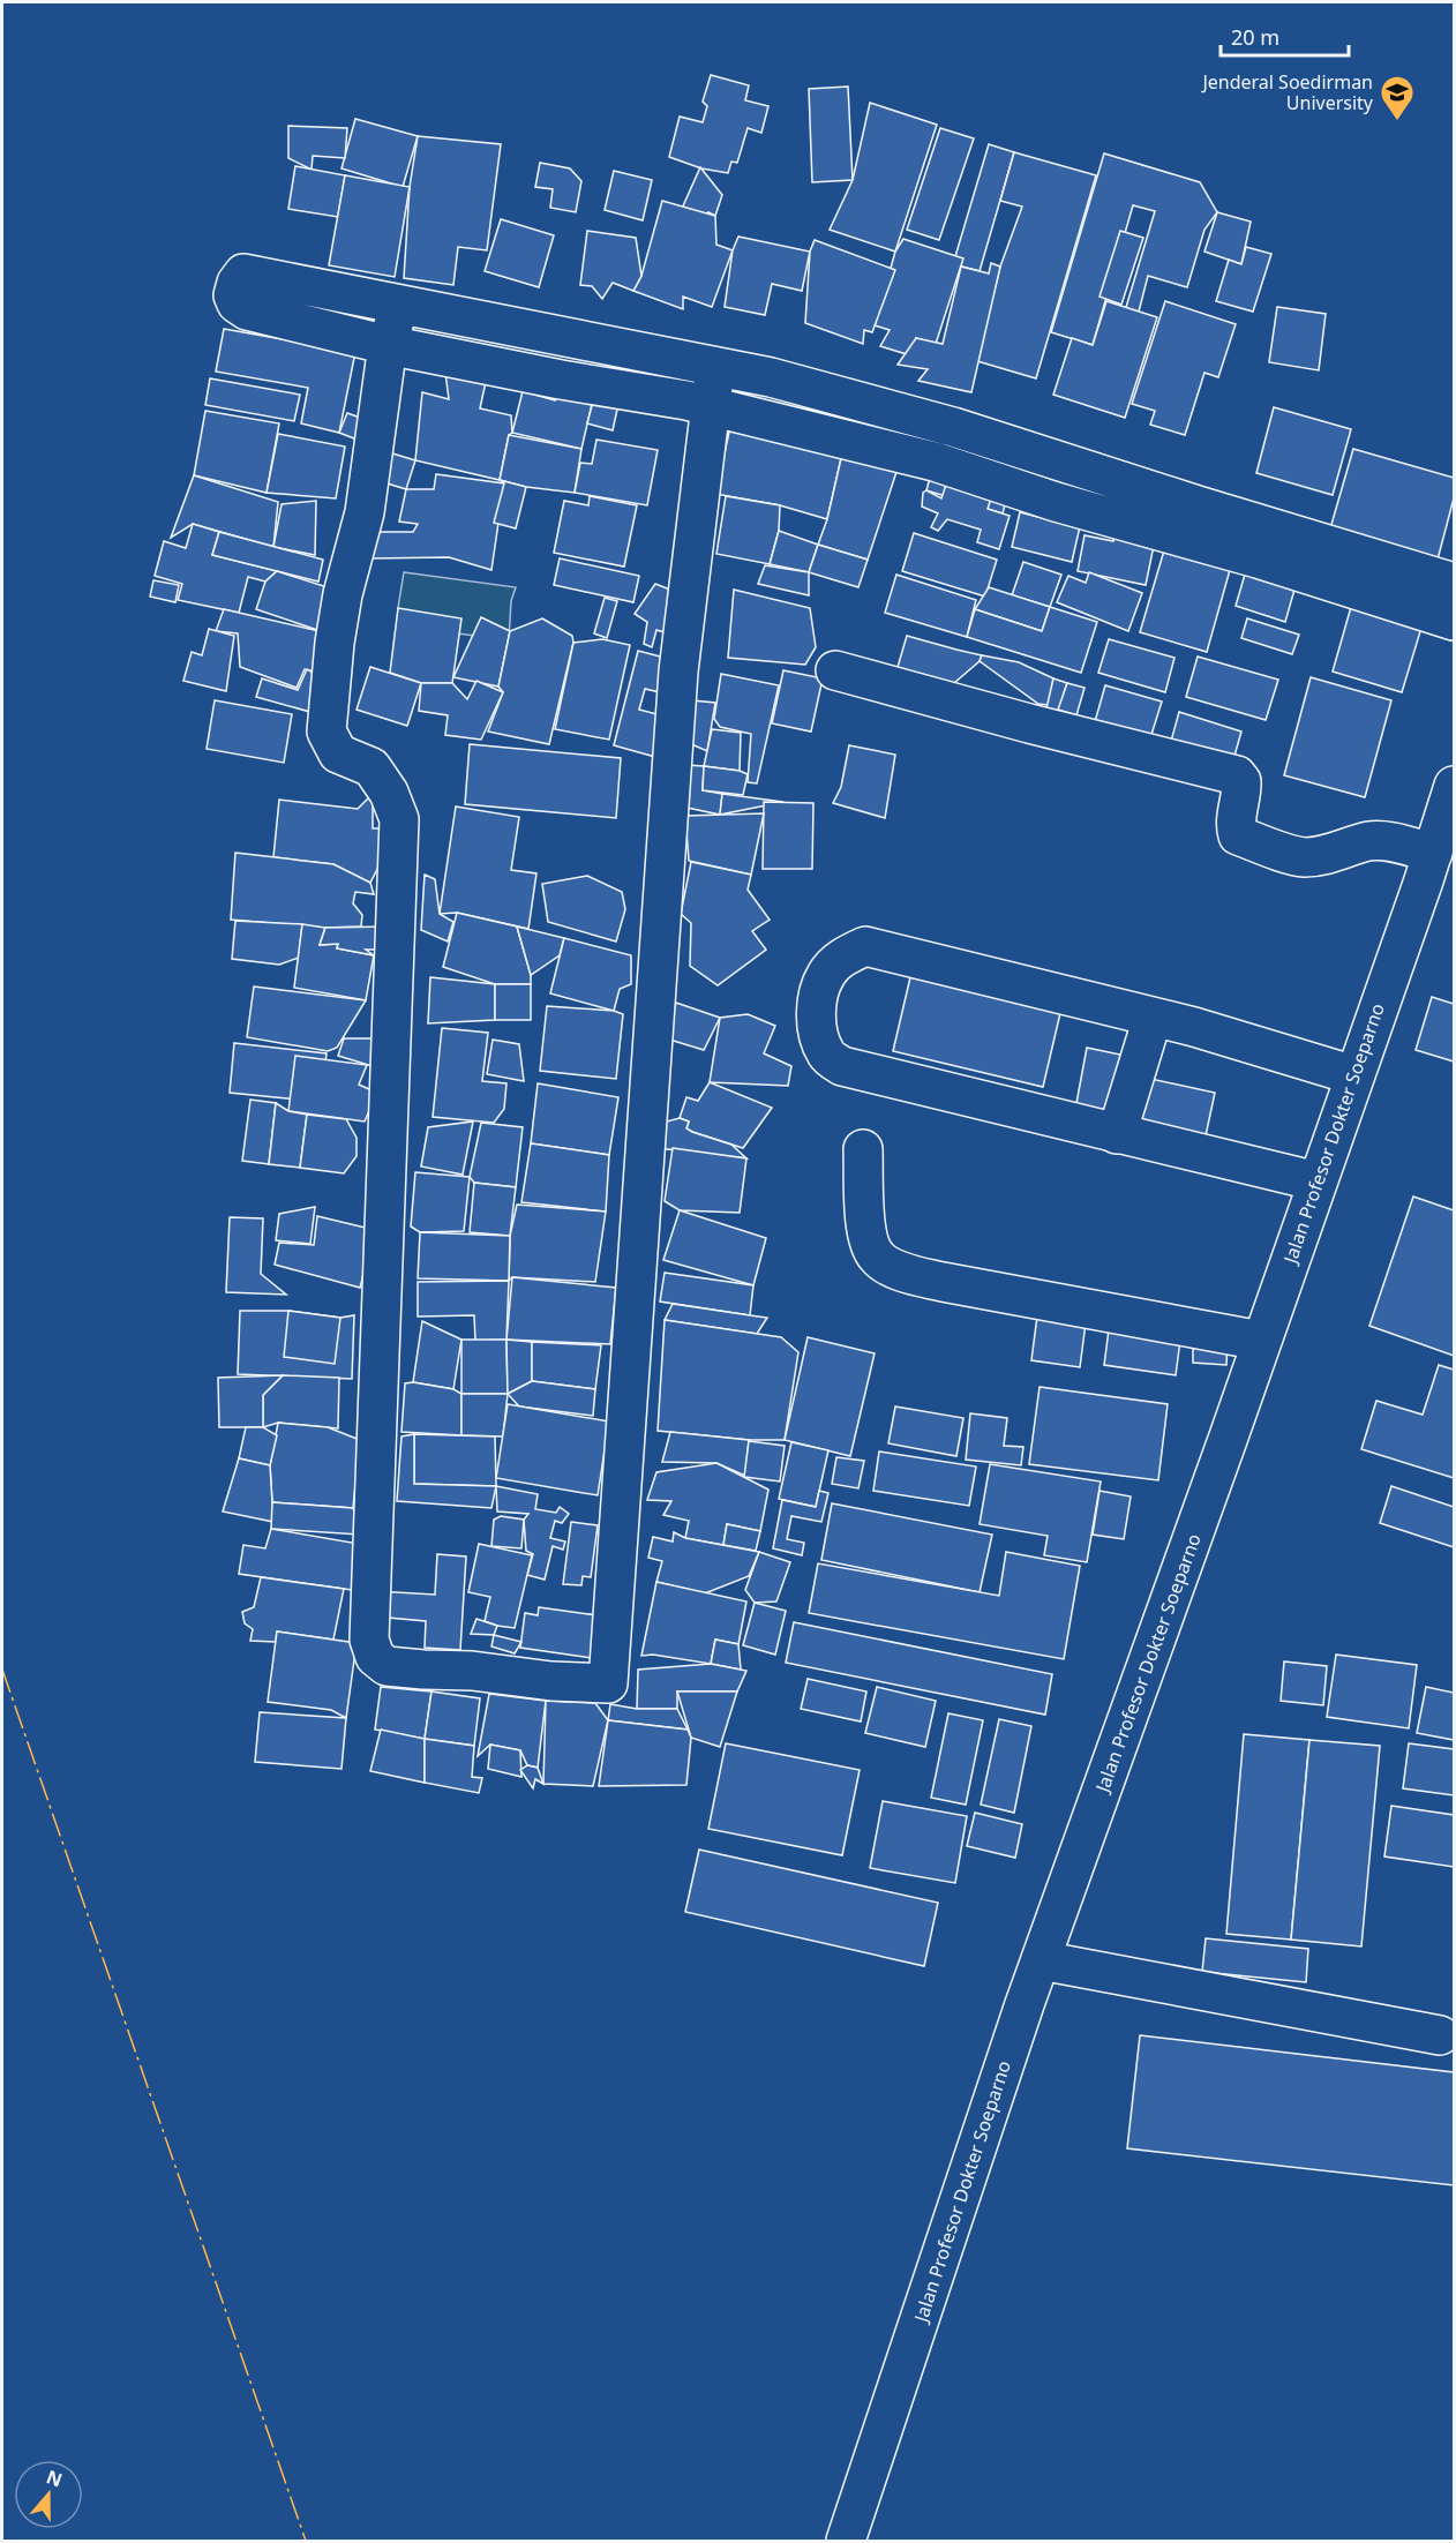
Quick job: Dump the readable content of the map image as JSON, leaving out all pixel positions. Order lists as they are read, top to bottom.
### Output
{
  "streets": {
    "street": ["Jalan Profesor Dokter Soeparno"]
  },
  "places": {
    "school or university": ["Jenderal Soedirman University"]
  },
  "scale_bar": "20 m",
  "north": "top"
}
